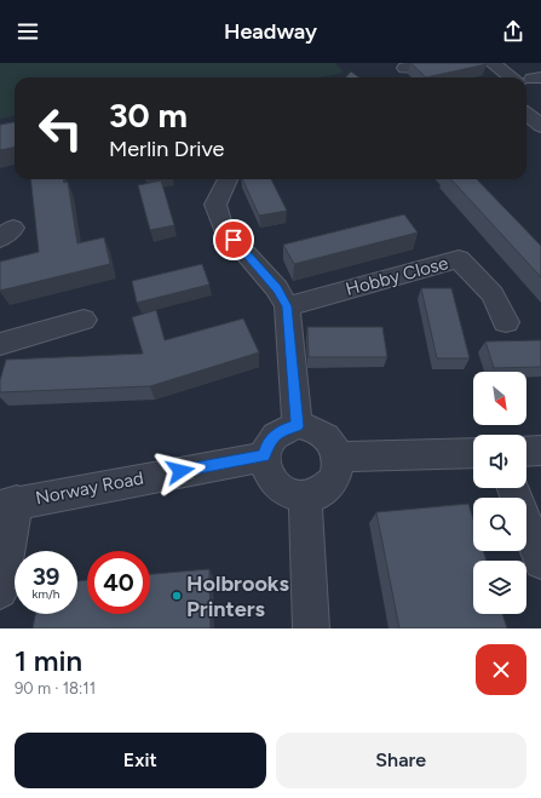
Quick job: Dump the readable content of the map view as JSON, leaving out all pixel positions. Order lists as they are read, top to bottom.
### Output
{
  "streets": {
    "street": ["Hobby Close", "Norway Road"]
  },
  "places": ["Holbrooks Printers"],
  "north": "bottom right",
  "page": {
    "header": "Headway",
    "turn": ["30 m", "Merlin Drive"],
    "speed": "39 km/h",
    "limit": "40",
    "heading": ["1 min", "90 m · 18:11"],
    "buttons": ["Exit", "Share"]
  }
}
